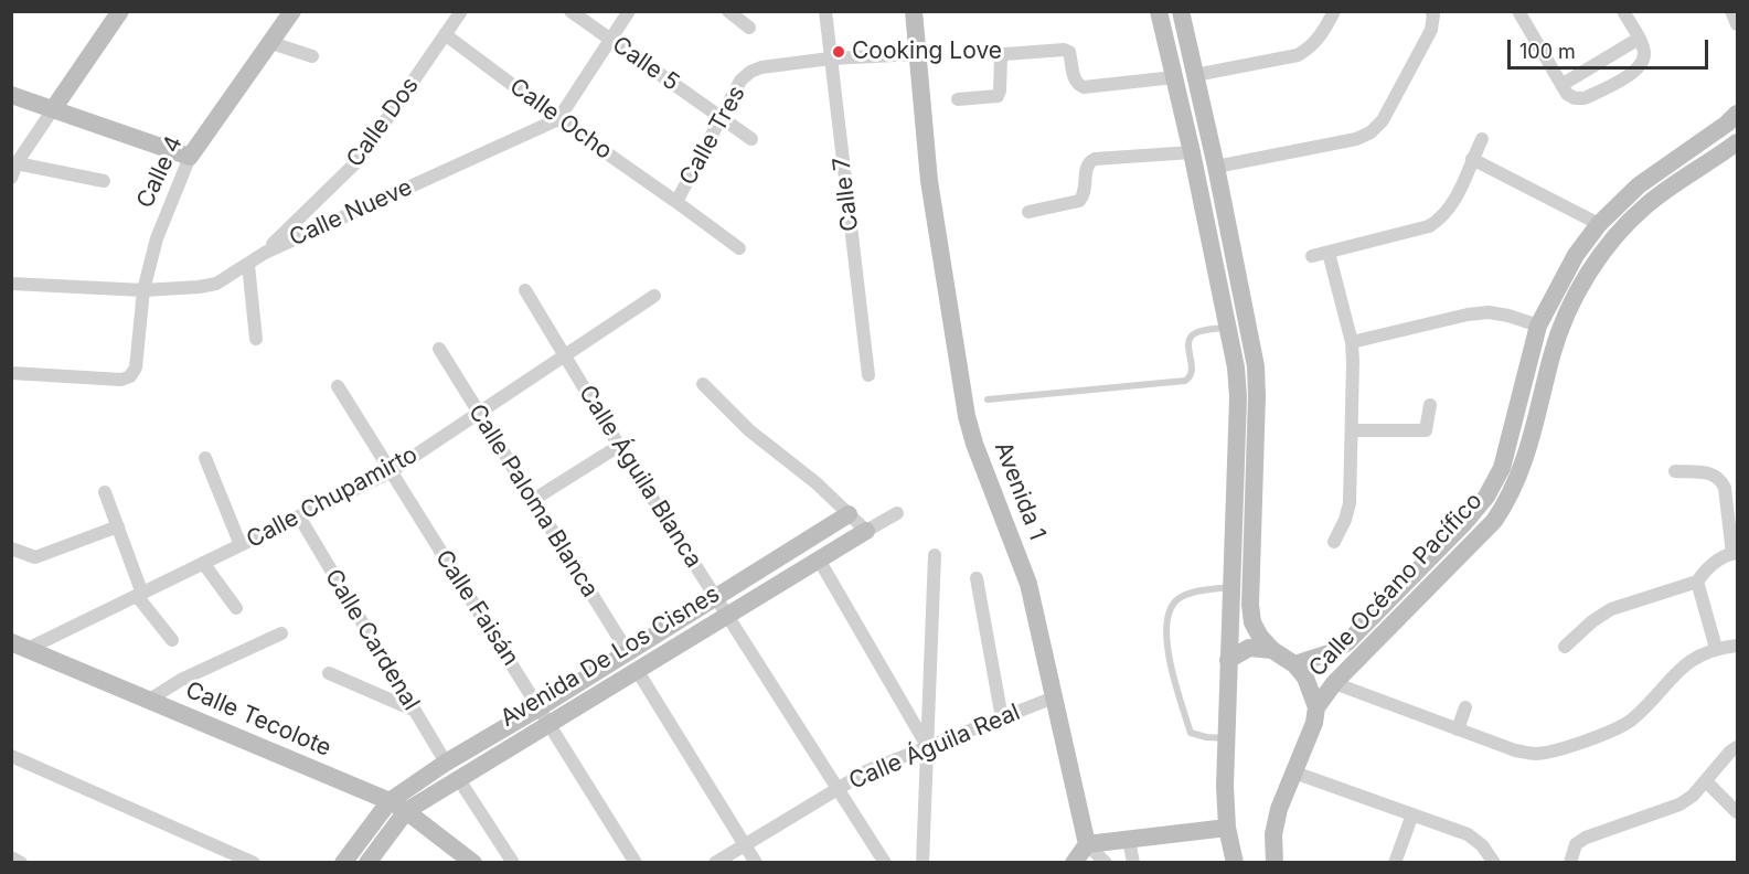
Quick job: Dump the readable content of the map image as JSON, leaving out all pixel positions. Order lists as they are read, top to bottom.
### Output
{
  "streets": {
    "street": [
      "Calle 5",
      "Calle Ocho",
      "Calle Dos",
      "Calle Tres",
      "Calle 4",
      "Calle 7",
      "Calle Nueve",
      "Calle Águila Blanca",
      "Avenida 1",
      "Calle Chupamirto",
      "Calle Paloma Blanca",
      "Calle Océano Pacífico",
      "Calle Faisán",
      "Calle Cardenal",
      "Avenida De Los Cisnes",
      "Calle Tecolote",
      "Calle Águila Real"
    ]
  },
  "crossings": [
    ["Calle 5", "Calle Tres"],
    ["Calle Ocho", "Calle Dos"],
    ["Calle Ocho", "Calle Tres"],
    ["Calle Ocho", "Calle Nueve"],
    ["Calle Dos", "Calle Nueve"],
    ["Calle Tres", "Calle 7"],
    ["Calle 4", "Calle Nueve"],
    ["Calle Águila Blanca", "Calle Chupamirto"],
    ["Calle Águila Blanca", "Avenida De Los Cisnes"],
    ["Calle Águila Blanca", "Calle Águila Real"],
    ["Avenida 1", "Calle Águila Real"],
    ["Calle Chupamirto", "Calle Paloma Blanca"],
    ["Calle Chupamirto", "Calle Faisán"],
    ["Calle Chupamirto", "Calle Cardenal"],
    ["Calle Chupamirto", "Calle Tecolote"],
    ["Calle Paloma Blanca", "Avenida De Los Cisnes"],
    ["Calle Faisán", "Avenida De Los Cisnes"],
    ["Calle Cardenal", "Avenida De Los Cisnes"],
    ["Avenida De Los Cisnes", "Calle Tecolote"]
  ],
  "places": ["Cooking Love"],
  "scale_bar": "100 m"
}
